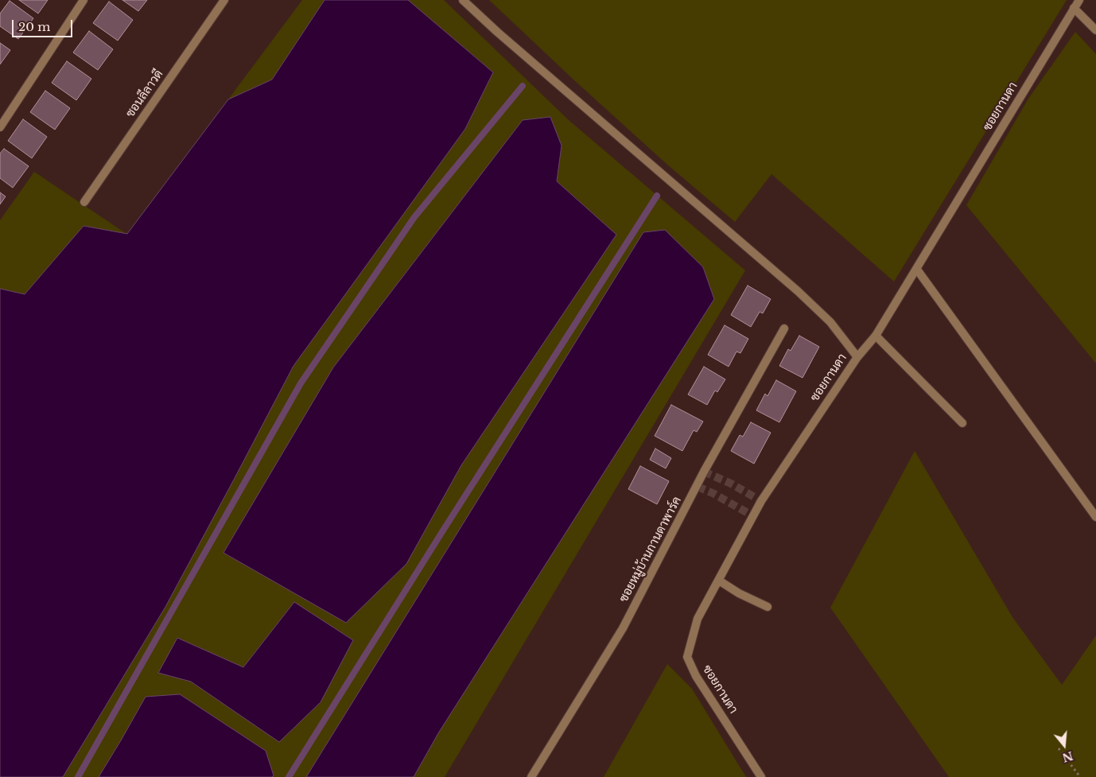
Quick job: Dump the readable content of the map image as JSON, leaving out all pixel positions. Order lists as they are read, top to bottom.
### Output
{
  "streets": {
    "street": ["ซอนลีลาวดี", "ซอยกานดา", "ซอยหมู่บ้านกานดาพาร์ค"]
  },
  "scale_bar": "20 m",
  "north": "bottom"
}
